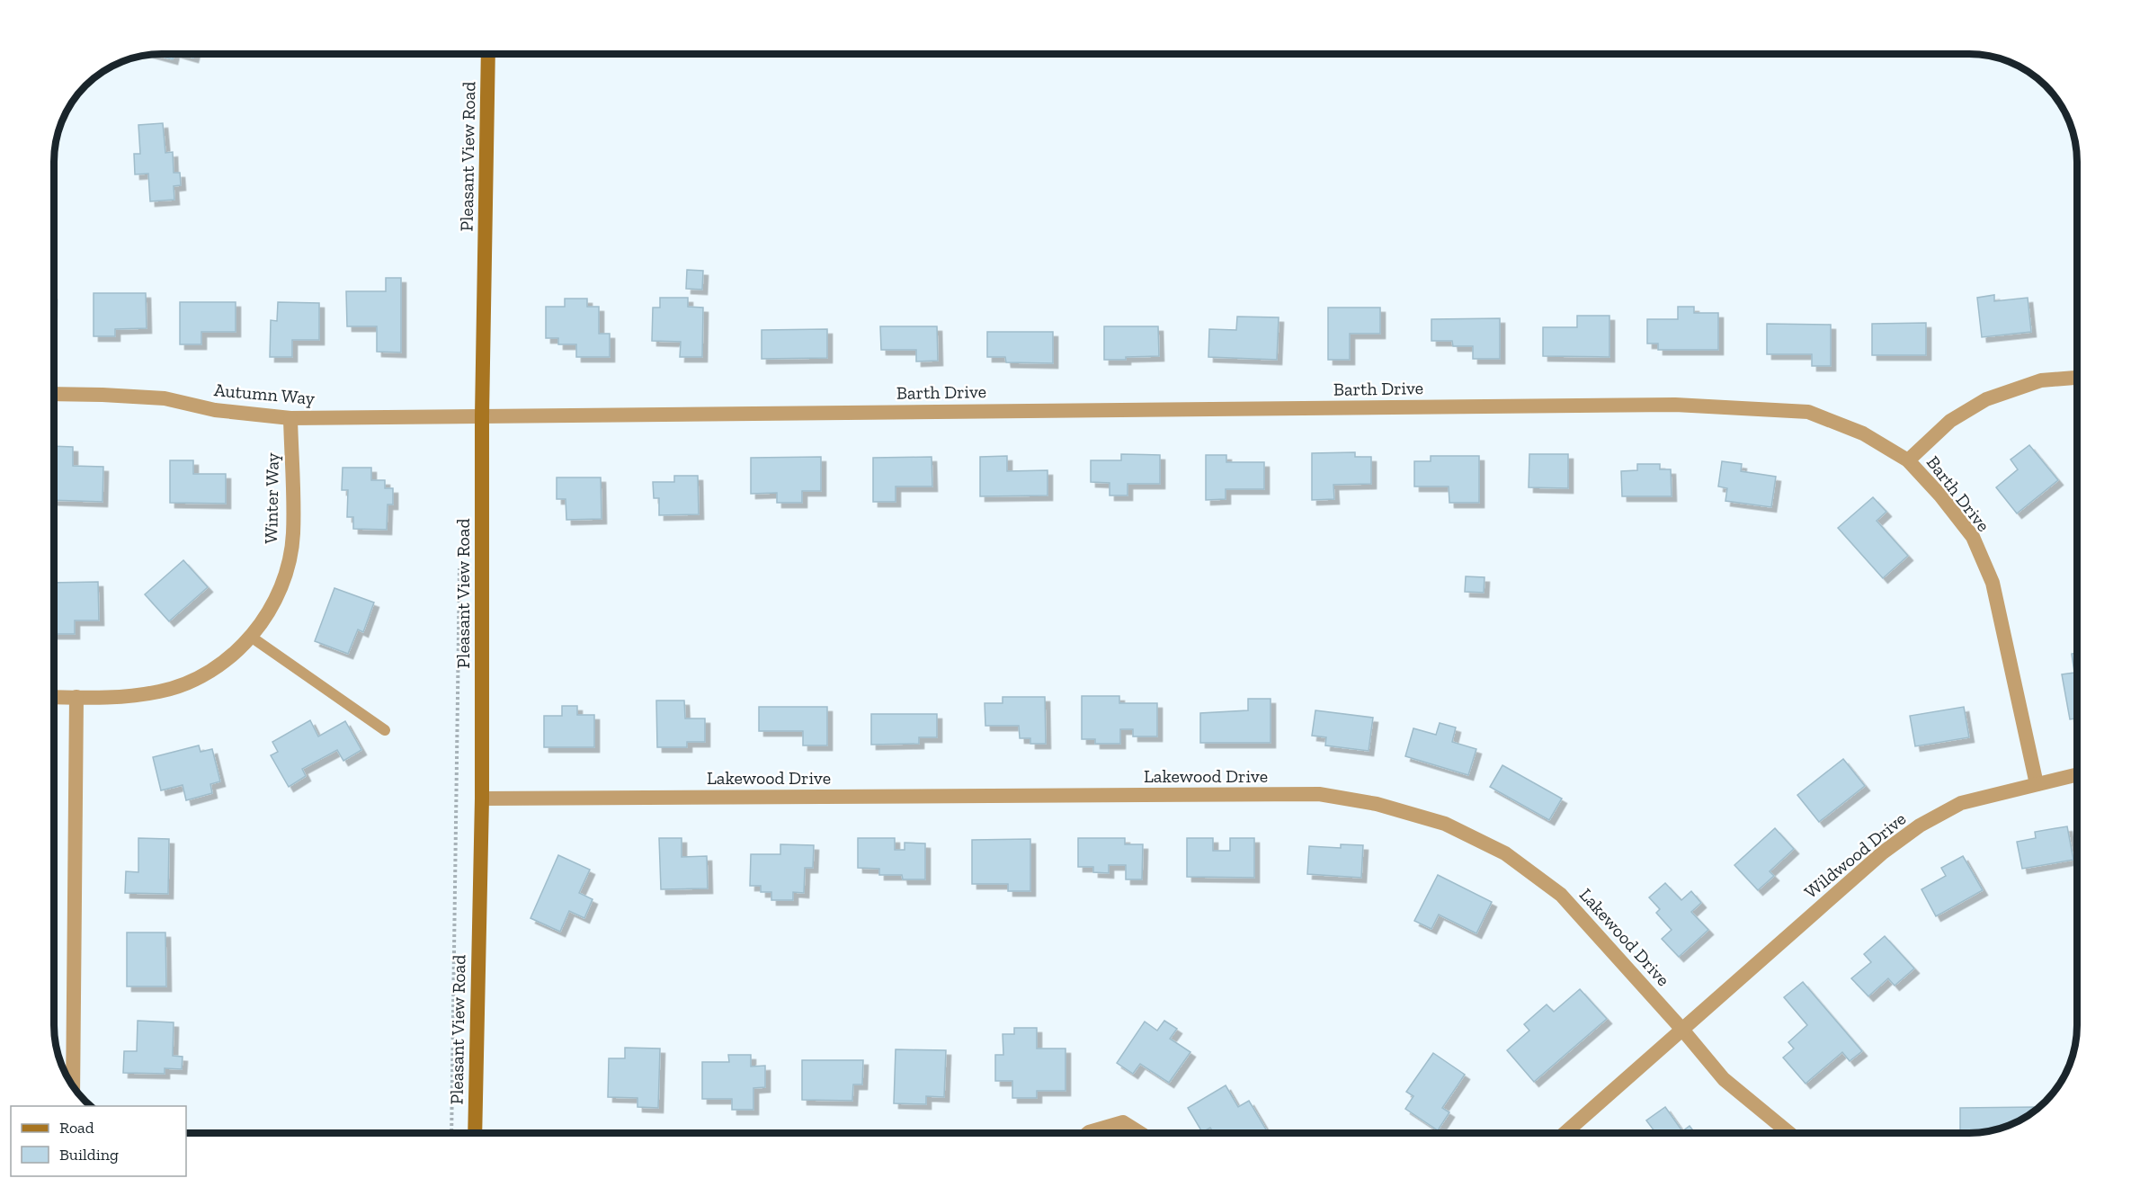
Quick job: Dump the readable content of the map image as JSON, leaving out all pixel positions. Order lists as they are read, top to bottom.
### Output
{
  "streets": {
    "main road": ["Pleasant View Road"],
    "street": [
      "Barth Drive",
      "Autumn Way",
      "Winter Way",
      "Lakewood Drive",
      "Wildwood Drive"
    ]
  },
  "crossings": [
    ["Pleasant View Road", "Barth Drive"],
    ["Pleasant View Road", "Autumn Way"],
    ["Pleasant View Road", "Lakewood Drive"],
    ["Barth Drive", "Autumn Way"],
    ["Barth Drive", "Wildwood Drive"],
    ["Autumn Way", "Winter Way"],
    ["Lakewood Drive", "Wildwood Drive"]
  ],
  "legend": ["Road", "Building"]
}
